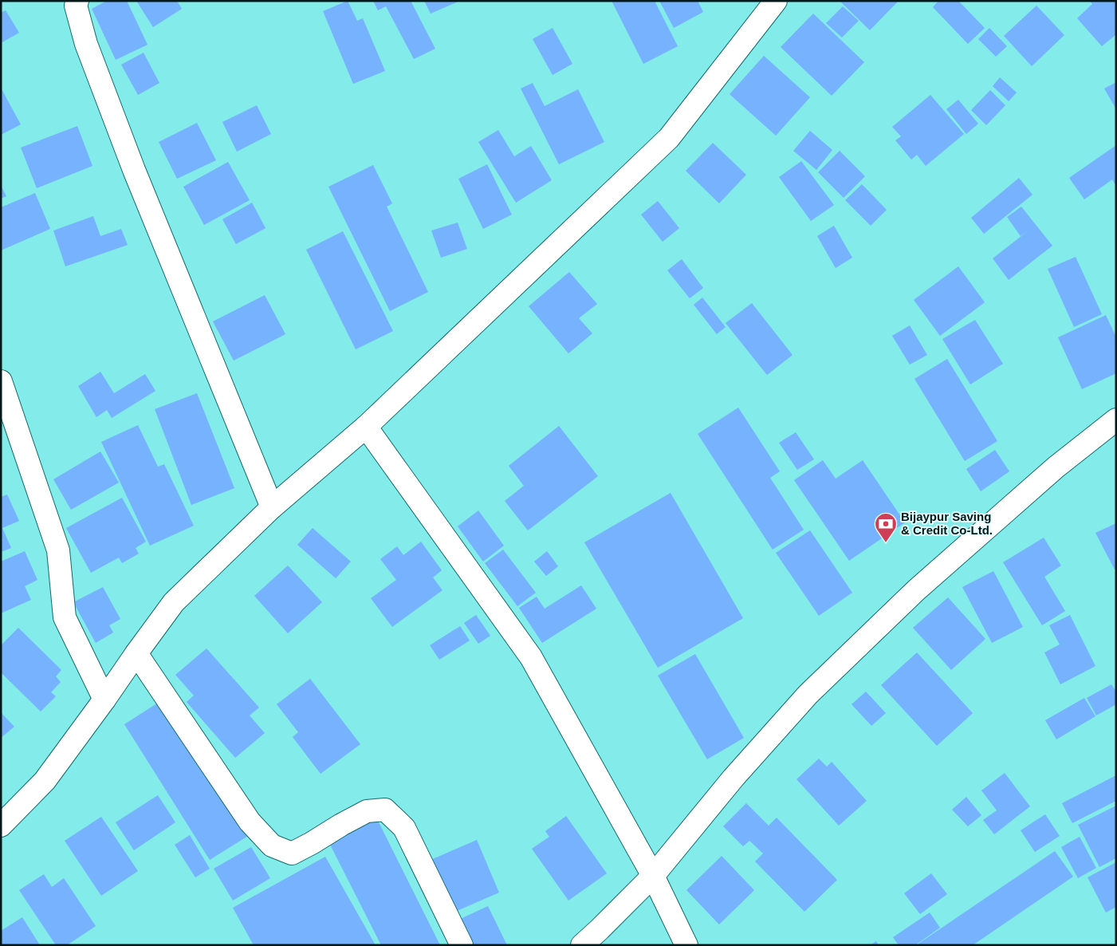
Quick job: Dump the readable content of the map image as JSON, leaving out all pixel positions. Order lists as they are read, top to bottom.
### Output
{
  "places": {
    "bank": ["Bijaypur Saving & Credit Co-Ltd."]
  }
}
